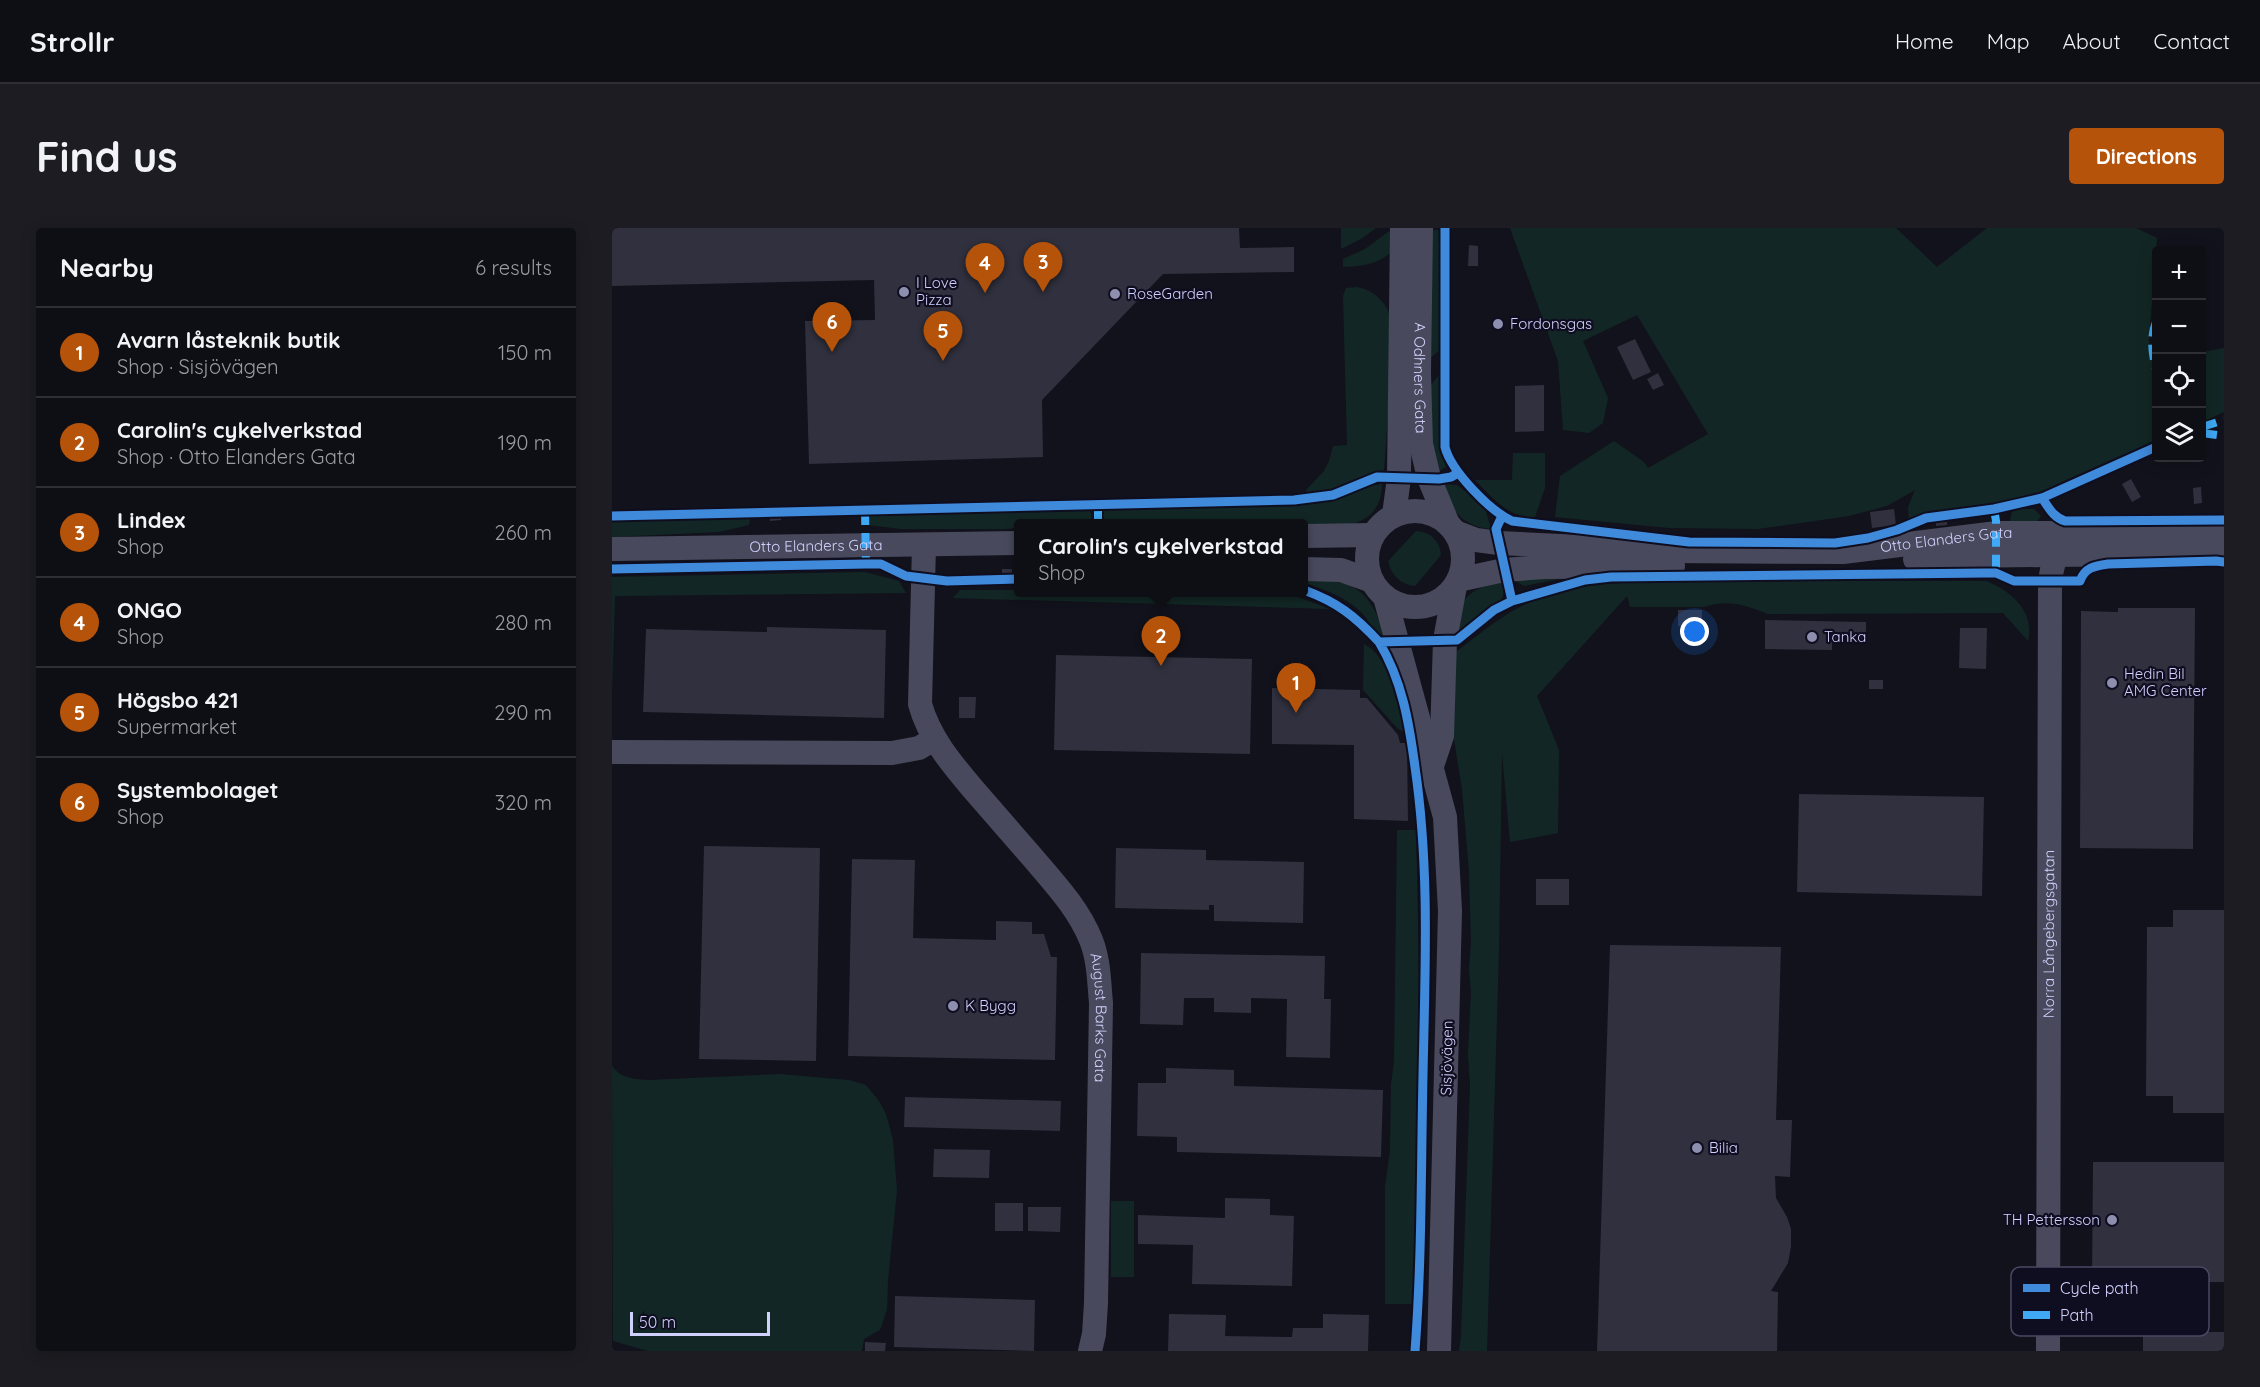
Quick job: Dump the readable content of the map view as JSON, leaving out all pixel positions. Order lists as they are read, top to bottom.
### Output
{
  "streets": {
    "street": [
      "A Odhners Gata",
      "Otto Elanders Gata",
      "Norra Långebergsgatan",
      "August Barks Gata",
      "Sisjövägen"
    ]
  },
  "crossings": [
    ["A Odhners Gata", "Otto Elanders Gata"],
    ["A Odhners Gata", "Sisjövägen"],
    ["Otto Elanders Gata", "Norra Långebergsgatan"],
    ["Otto Elanders Gata", "August Barks Gata"],
    ["Otto Elanders Gata", "Sisjövägen"]
  ],
  "places": [
    "I Love Pizza",
    "RoseGarden",
    "Fordonsgas",
    "Tanka",
    "Hedin Bil AMG Center",
    "K Bygg",
    "Bilia",
    "TH Pettersson"
  ],
  "legend": ["Cycle path", "Path"],
  "scale_bar": "50 m",
  "page": {
    "header": "Strollr",
    "nav": [
      "Home",
      "Map",
      "About",
      "Contact"
    ],
    "buttons": "Directions",
    "title": "Find us",
    "heading": ["Nearby", "6 results"],
    "pins": [
      "3",
      "4",
      "6",
      "5",
      "2",
      "1"
    ],
    "map_buttons": ["+", "−"],
    "list": [
      {
        "mark": "1",
        "name": "Avarn låsteknik butik",
        "note": "Shop · Sisjövägen",
        "value": "150 m"
      },
      {
        "mark": "2",
        "name": "Carolin's cykelverkstad",
        "note": "Shop · Otto Elanders Gata",
        "value": "190 m"
      },
      {
        "mark": "3",
        "name": "Lindex",
        "note": "Shop",
        "value": "260 m"
      },
      {
        "mark": "4",
        "name": "ONGO",
        "note": "Shop",
        "value": "280 m"
      },
      {
        "mark": "5",
        "name": "Högsbo 421",
        "note": "Supermarket",
        "value": "290 m"
      },
      {
        "mark": "6",
        "name": "Systembolaget",
        "note": "Shop",
        "value": "320 m"
      }
    ],
    "popup": ["Carolin's cykelverkstad", "Shop"],
    "scale": "50 m"
  }
}
